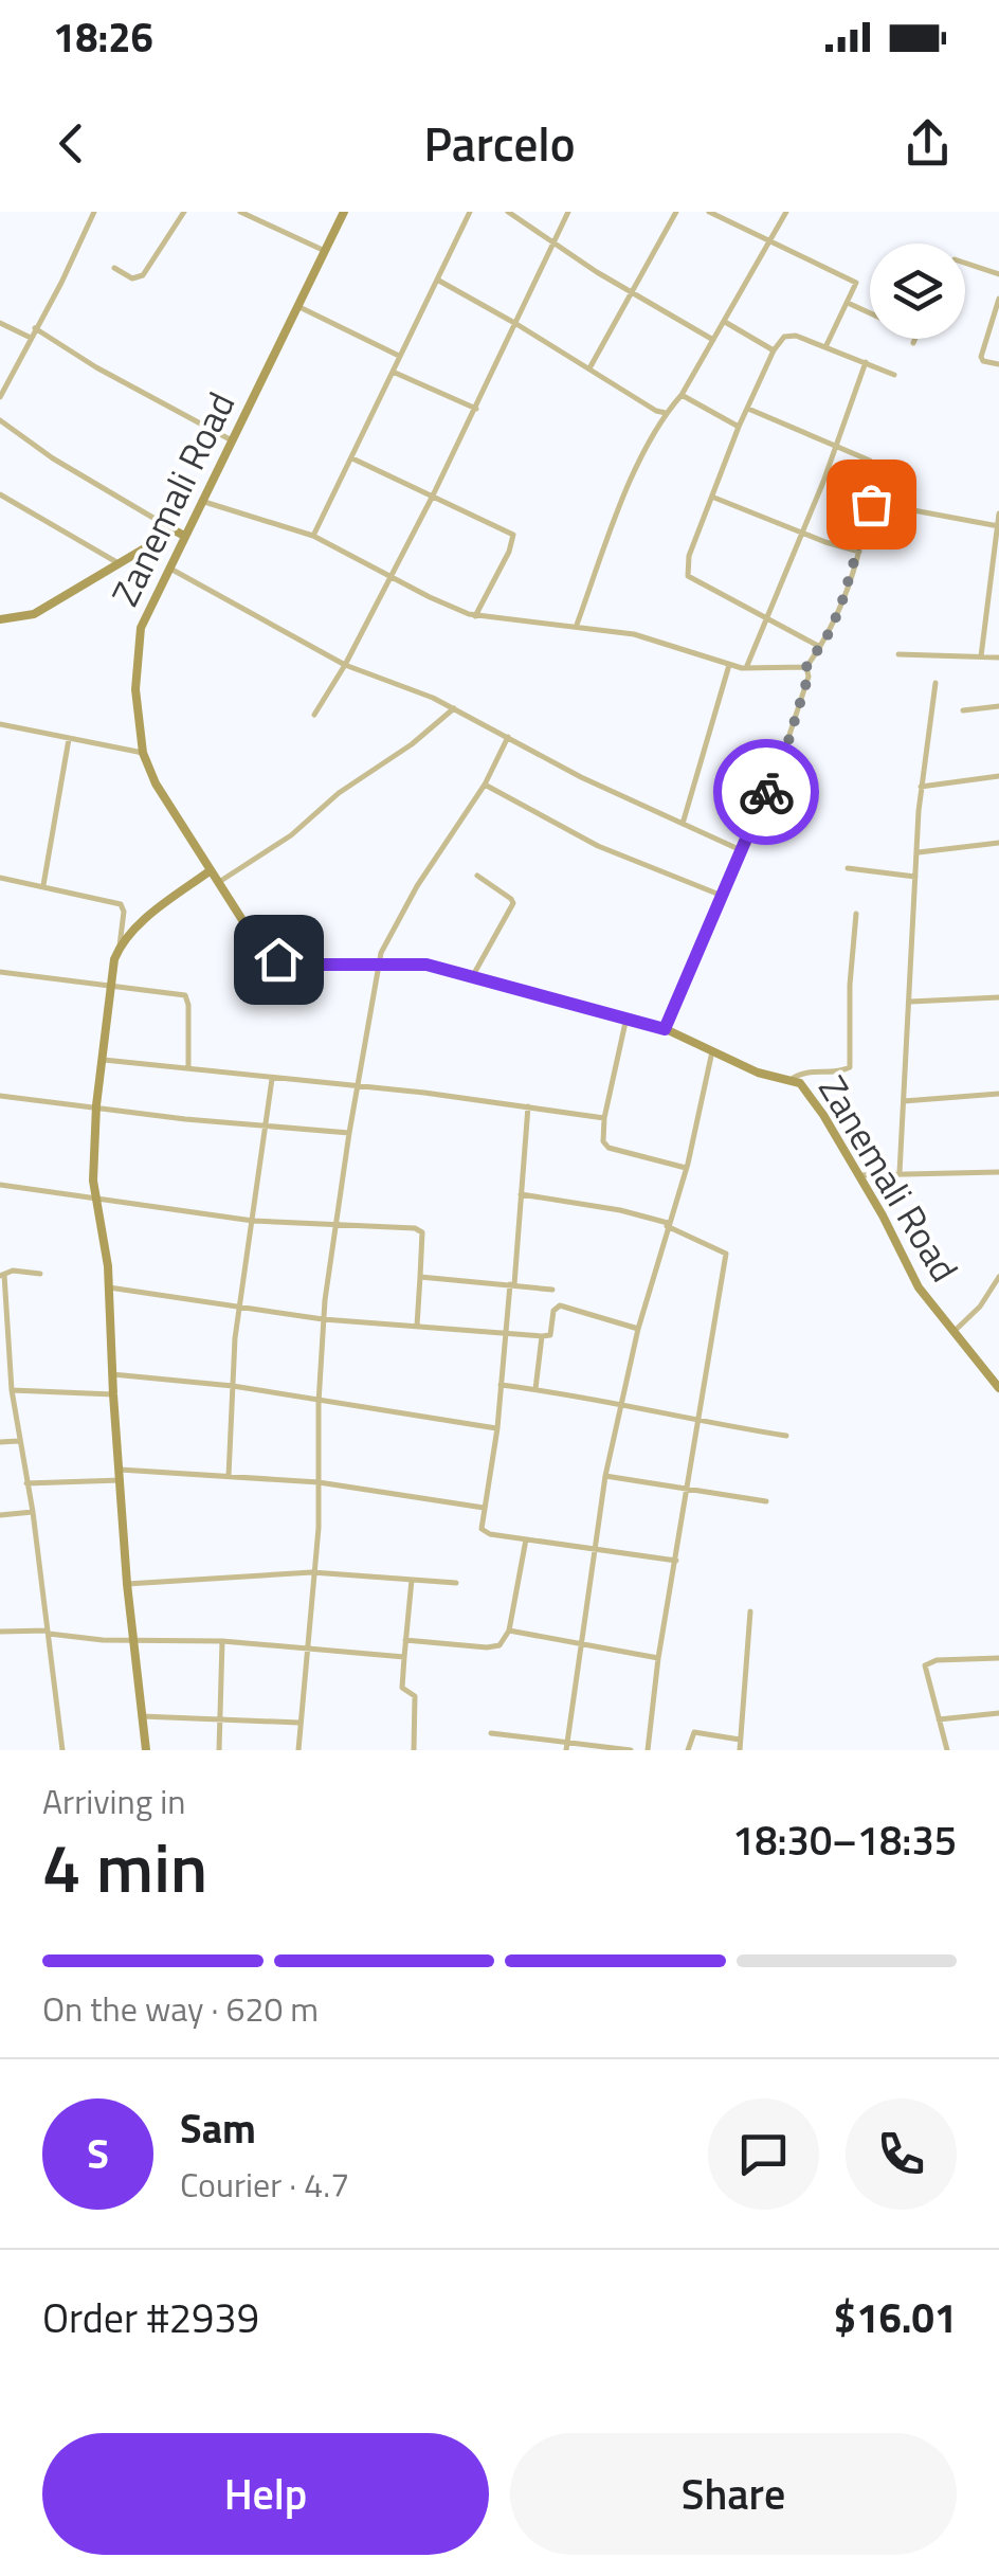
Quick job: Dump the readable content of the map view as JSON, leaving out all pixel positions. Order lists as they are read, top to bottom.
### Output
{
  "streets": {
    "street": ["Zanemali Road"]
  },
  "page": {
    "status": "18:26",
    "header": "Parcelo",
    "heading": ["4 min", "Arriving in", "18:30–18:35"],
    "panel": [
      "Sam",
      "Courier · 4.7",
      "Order #2939",
      "$16.01"
    ],
    "bar": "On the way · 620 m",
    "round": "S",
    "buttons": ["Help", "Share"]
  }
}
